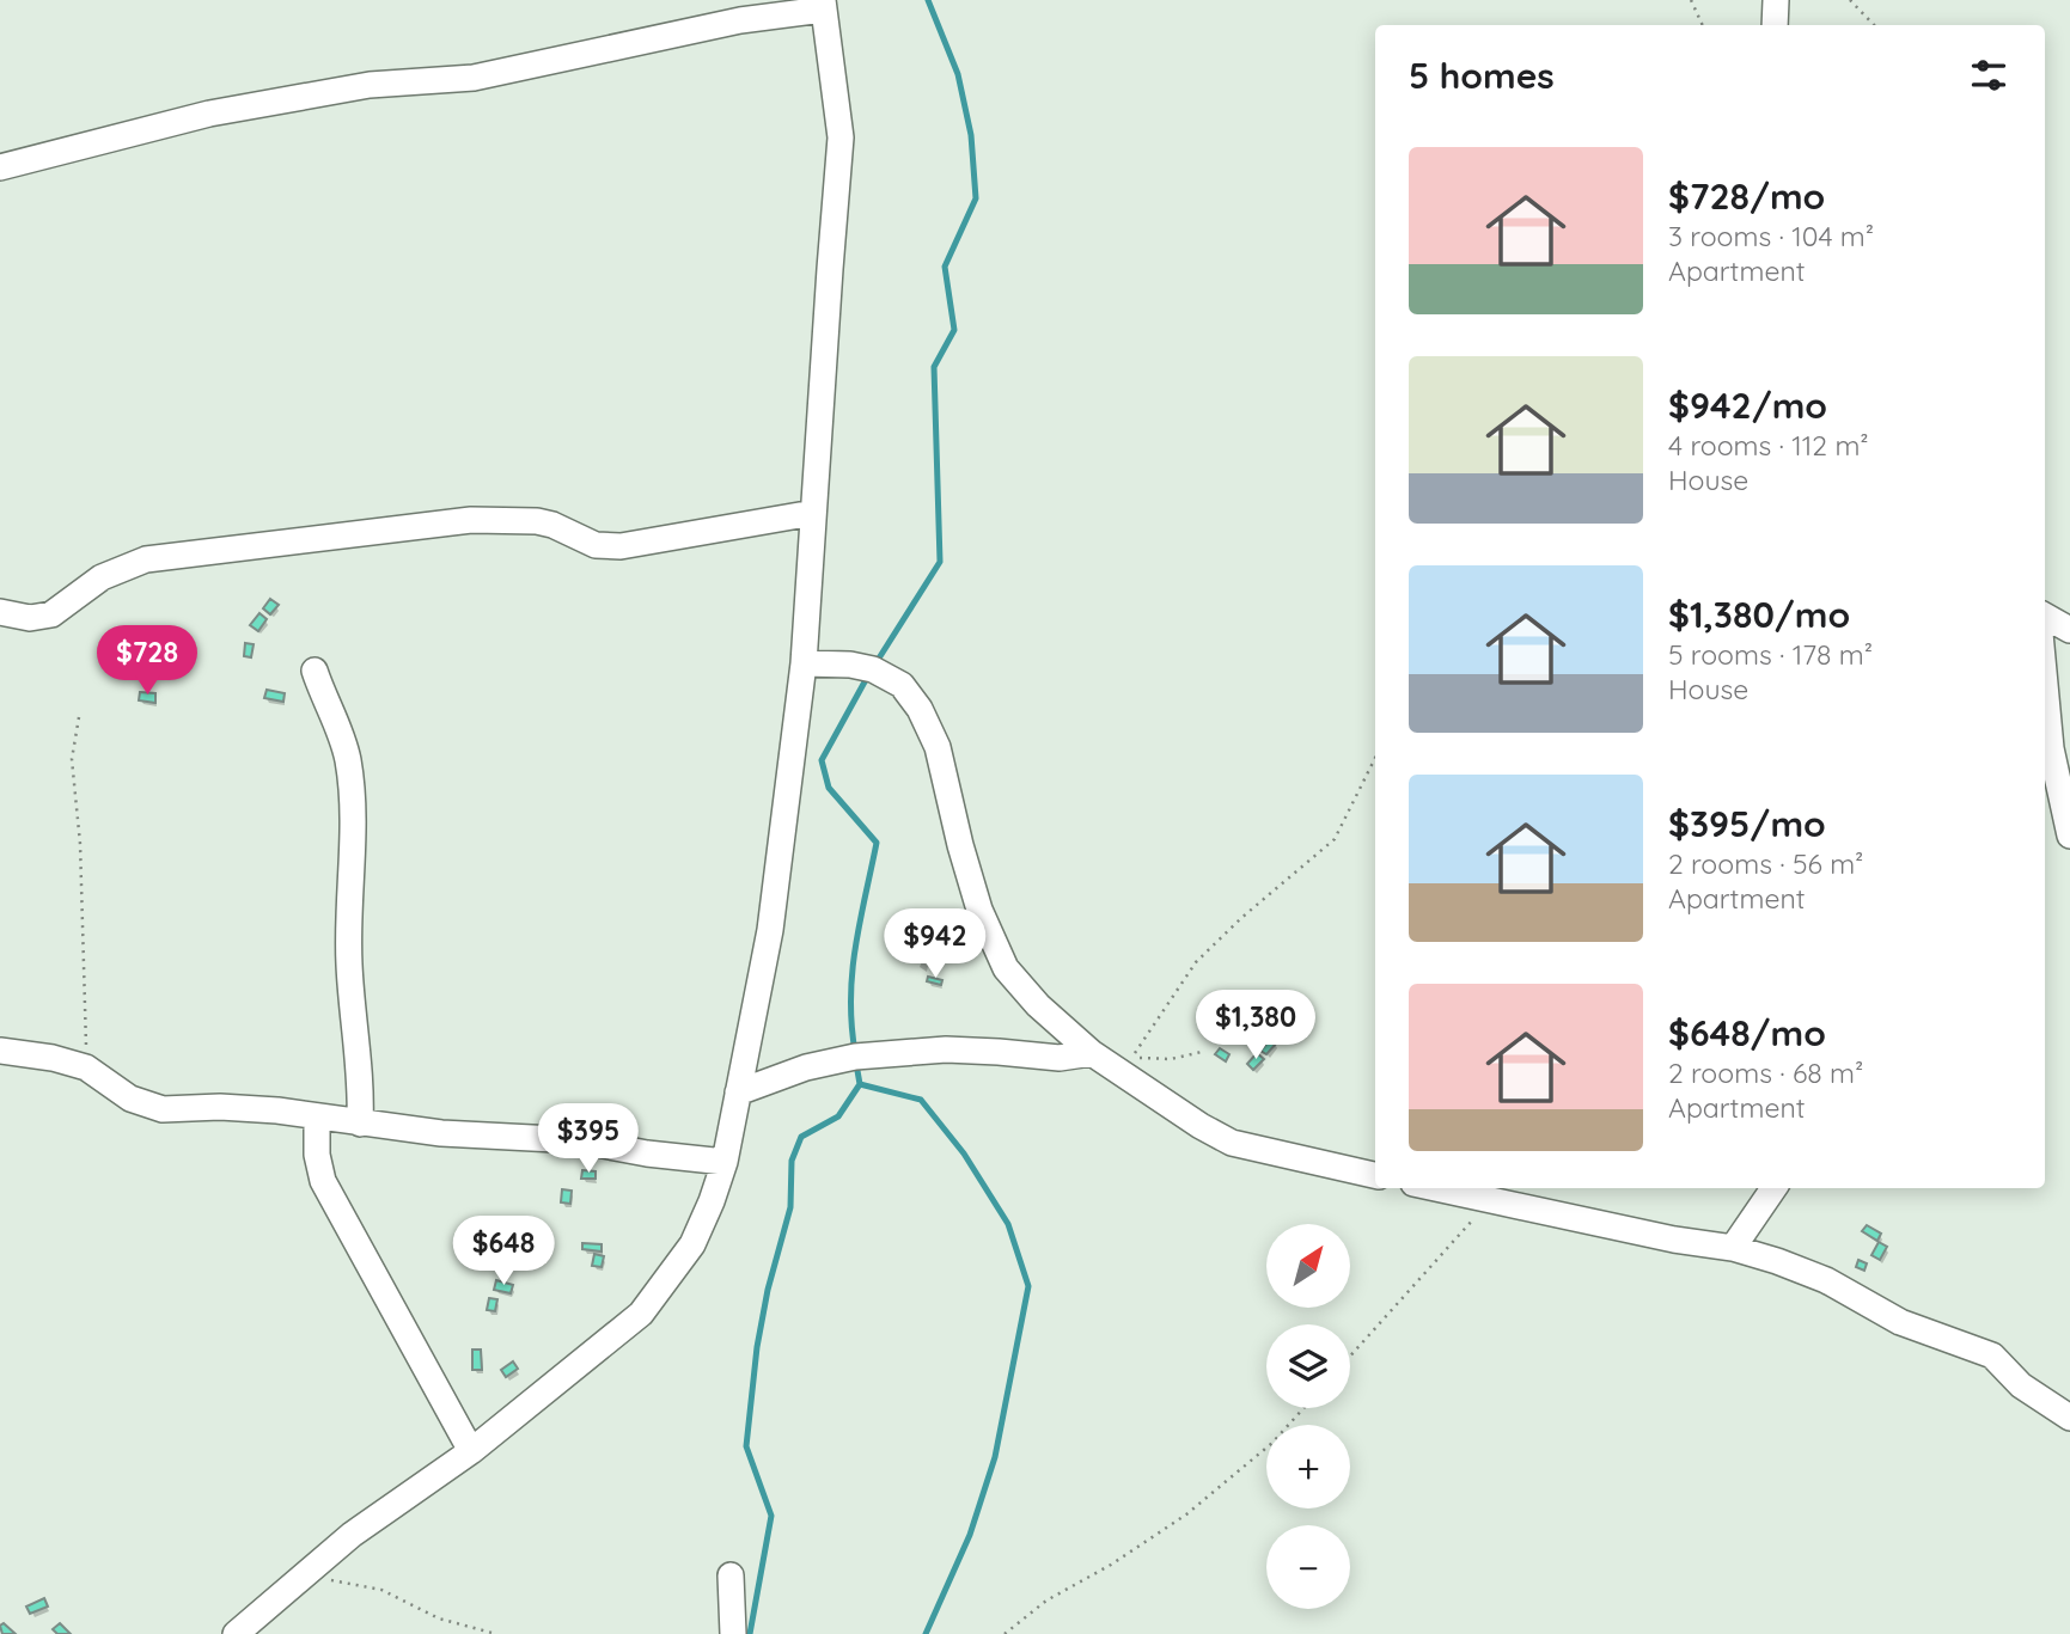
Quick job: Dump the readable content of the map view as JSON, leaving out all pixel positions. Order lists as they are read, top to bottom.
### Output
{
  "north": "top right",
  "page": {
    "heading": "5 homes",
    "list": [
      {
        "name": "$728/mo",
        "note": "3 rooms · 104 m² · Apartment"
      },
      {
        "name": "$942/mo",
        "note": "4 rooms · 112 m² · House"
      },
      {
        "name": "$1,380/mo",
        "note": "5 rooms · 178 m² · House"
      },
      {
        "name": "$395/mo",
        "note": "2 rooms · 56 m² · Apartment"
      },
      {
        "name": "$648/mo",
        "note": "2 rooms · 68 m² · Apartment"
      }
    ],
    "price": [
      "$728",
      "$942",
      "$1,380",
      "$395",
      "$648"
    ],
    "map_buttons": ["+", "−"]
  }
}
